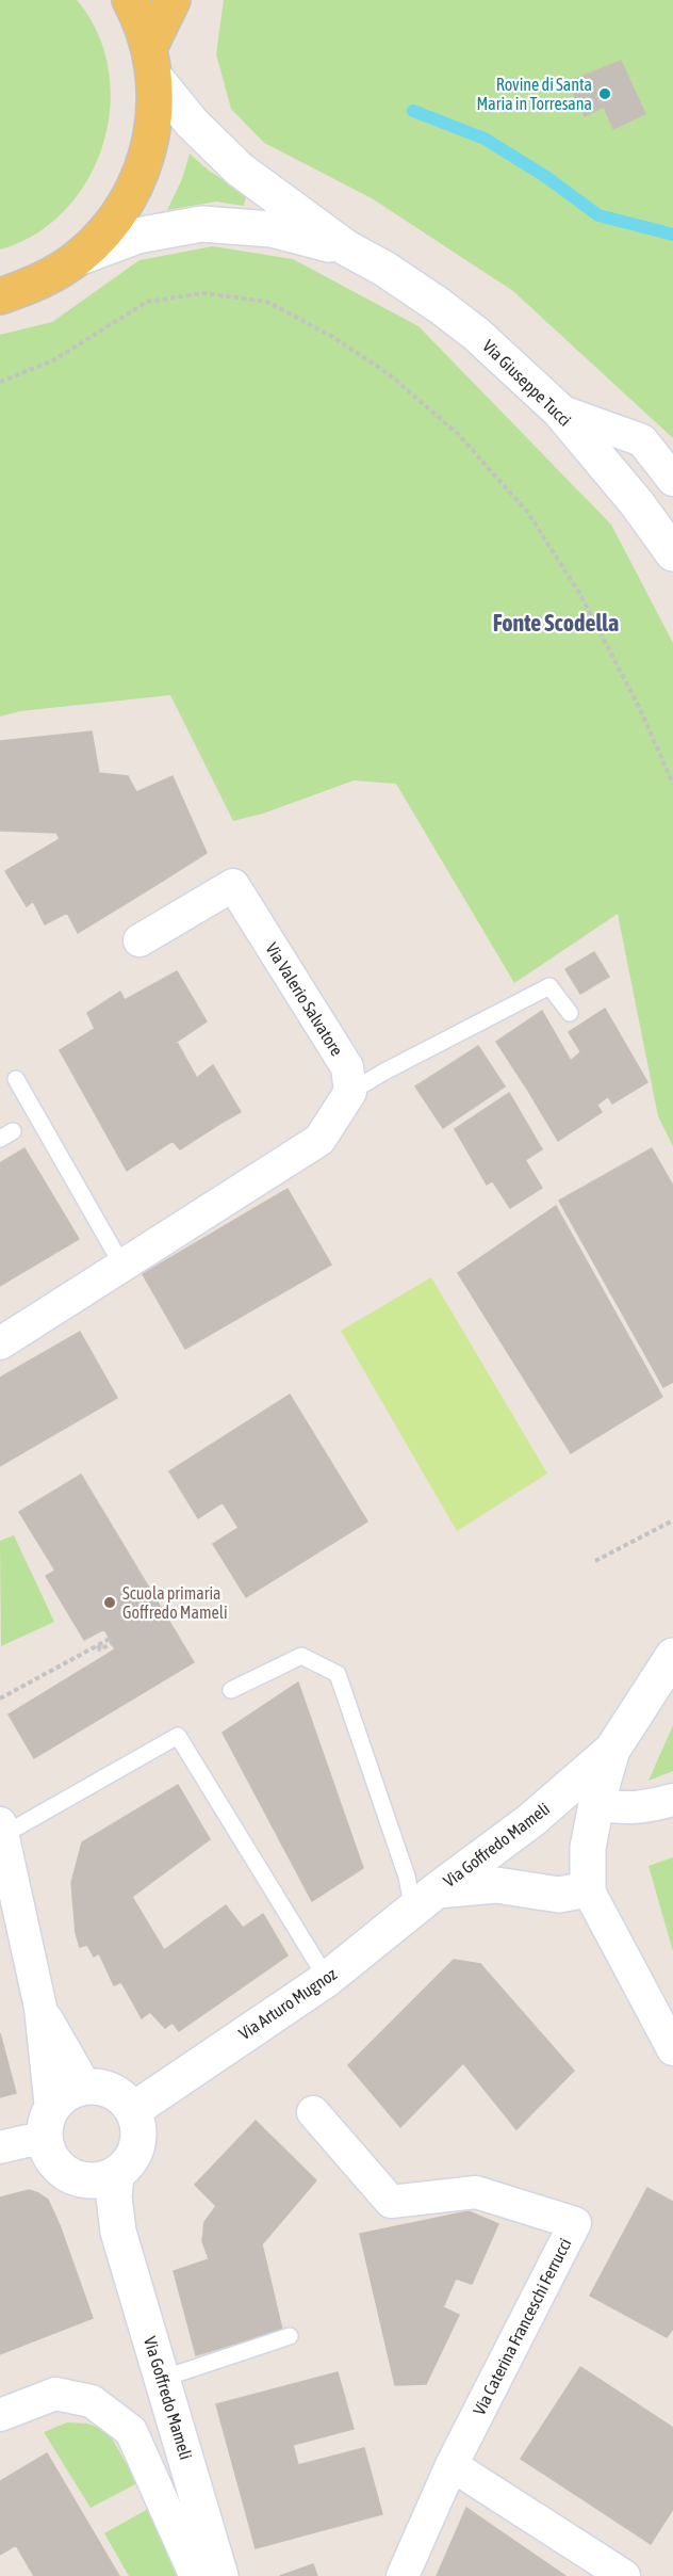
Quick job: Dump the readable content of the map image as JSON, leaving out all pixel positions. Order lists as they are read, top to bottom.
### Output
{
  "streets": {
    "main road": ["Via Giuseppe Tucci", "Via Goffredo Mameli", "Via Arturo Mugnoz"],
    "street": ["Via Valerio Salvatore", "Via Caterina Franceschi Ferrucci"]
  },
  "crossings": [
    ["Via Goffredo Mameli", "Via Arturo Mugnoz"]
  ],
  "districts": ["Fonte Scodella"],
  "places": ["Rovine di Santa Maria in Torresana", "Scuola primaria Goffredo Mameli"]
}
